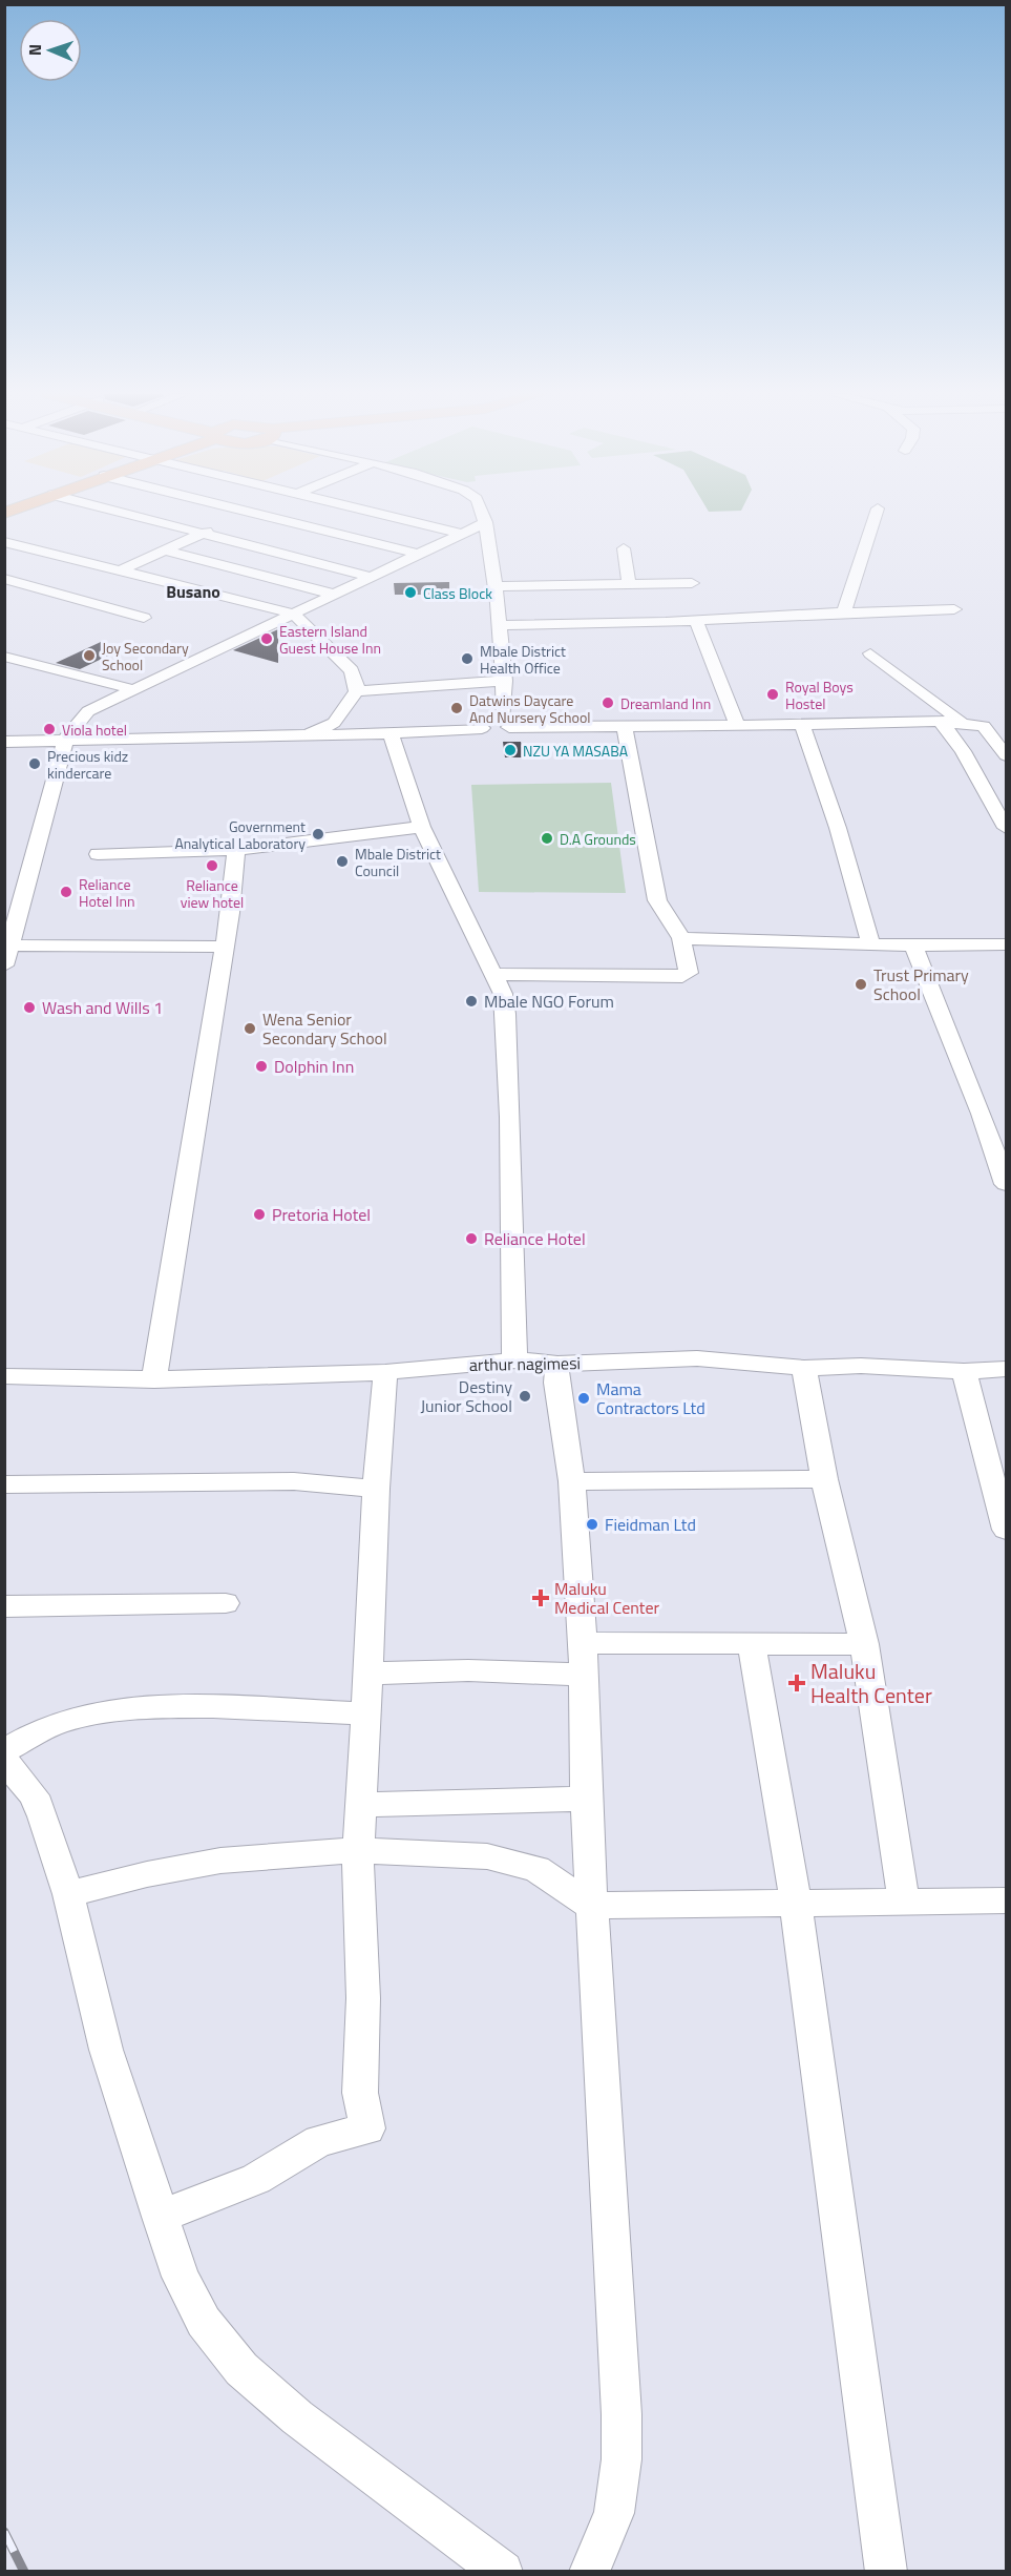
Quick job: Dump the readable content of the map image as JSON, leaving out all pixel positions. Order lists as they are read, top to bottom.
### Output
{
  "streets": {
    "street": ["arthur nagimesi"]
  },
  "districts": ["Busano"],
  "places": {
    "other": [
      "Class Block",
      "Eastern Island Guest House Inn",
      "Joy Secondary School",
      "Mbale District Health Office",
      "Royal Boys Hostel",
      "Dreamland Inn",
      "Datwins Daycare And Nursery School",
      "Viola hotel",
      "NZU YA MASABA",
      "Precious kidz kindercare",
      "Government Analytical Laboratory",
      "D.A Grounds",
      "Mbale District Council",
      "Reliance view hotel",
      "Reliance Hotel Inn",
      "Trust Primary School",
      "Mbale NGO Forum",
      "Wash and Wills 1",
      "Wena Senior Secondary School",
      "Dolphin Inn",
      "Pretoria Hotel",
      "Reliance Hotel",
      "Destiny Junior School",
      "Mama Contractors Ltd",
      "Fieidman Ltd"
    ],
    "health": ["Maluku Medical Center", "Maluku Health Center"]
  },
  "north": "left"
}
